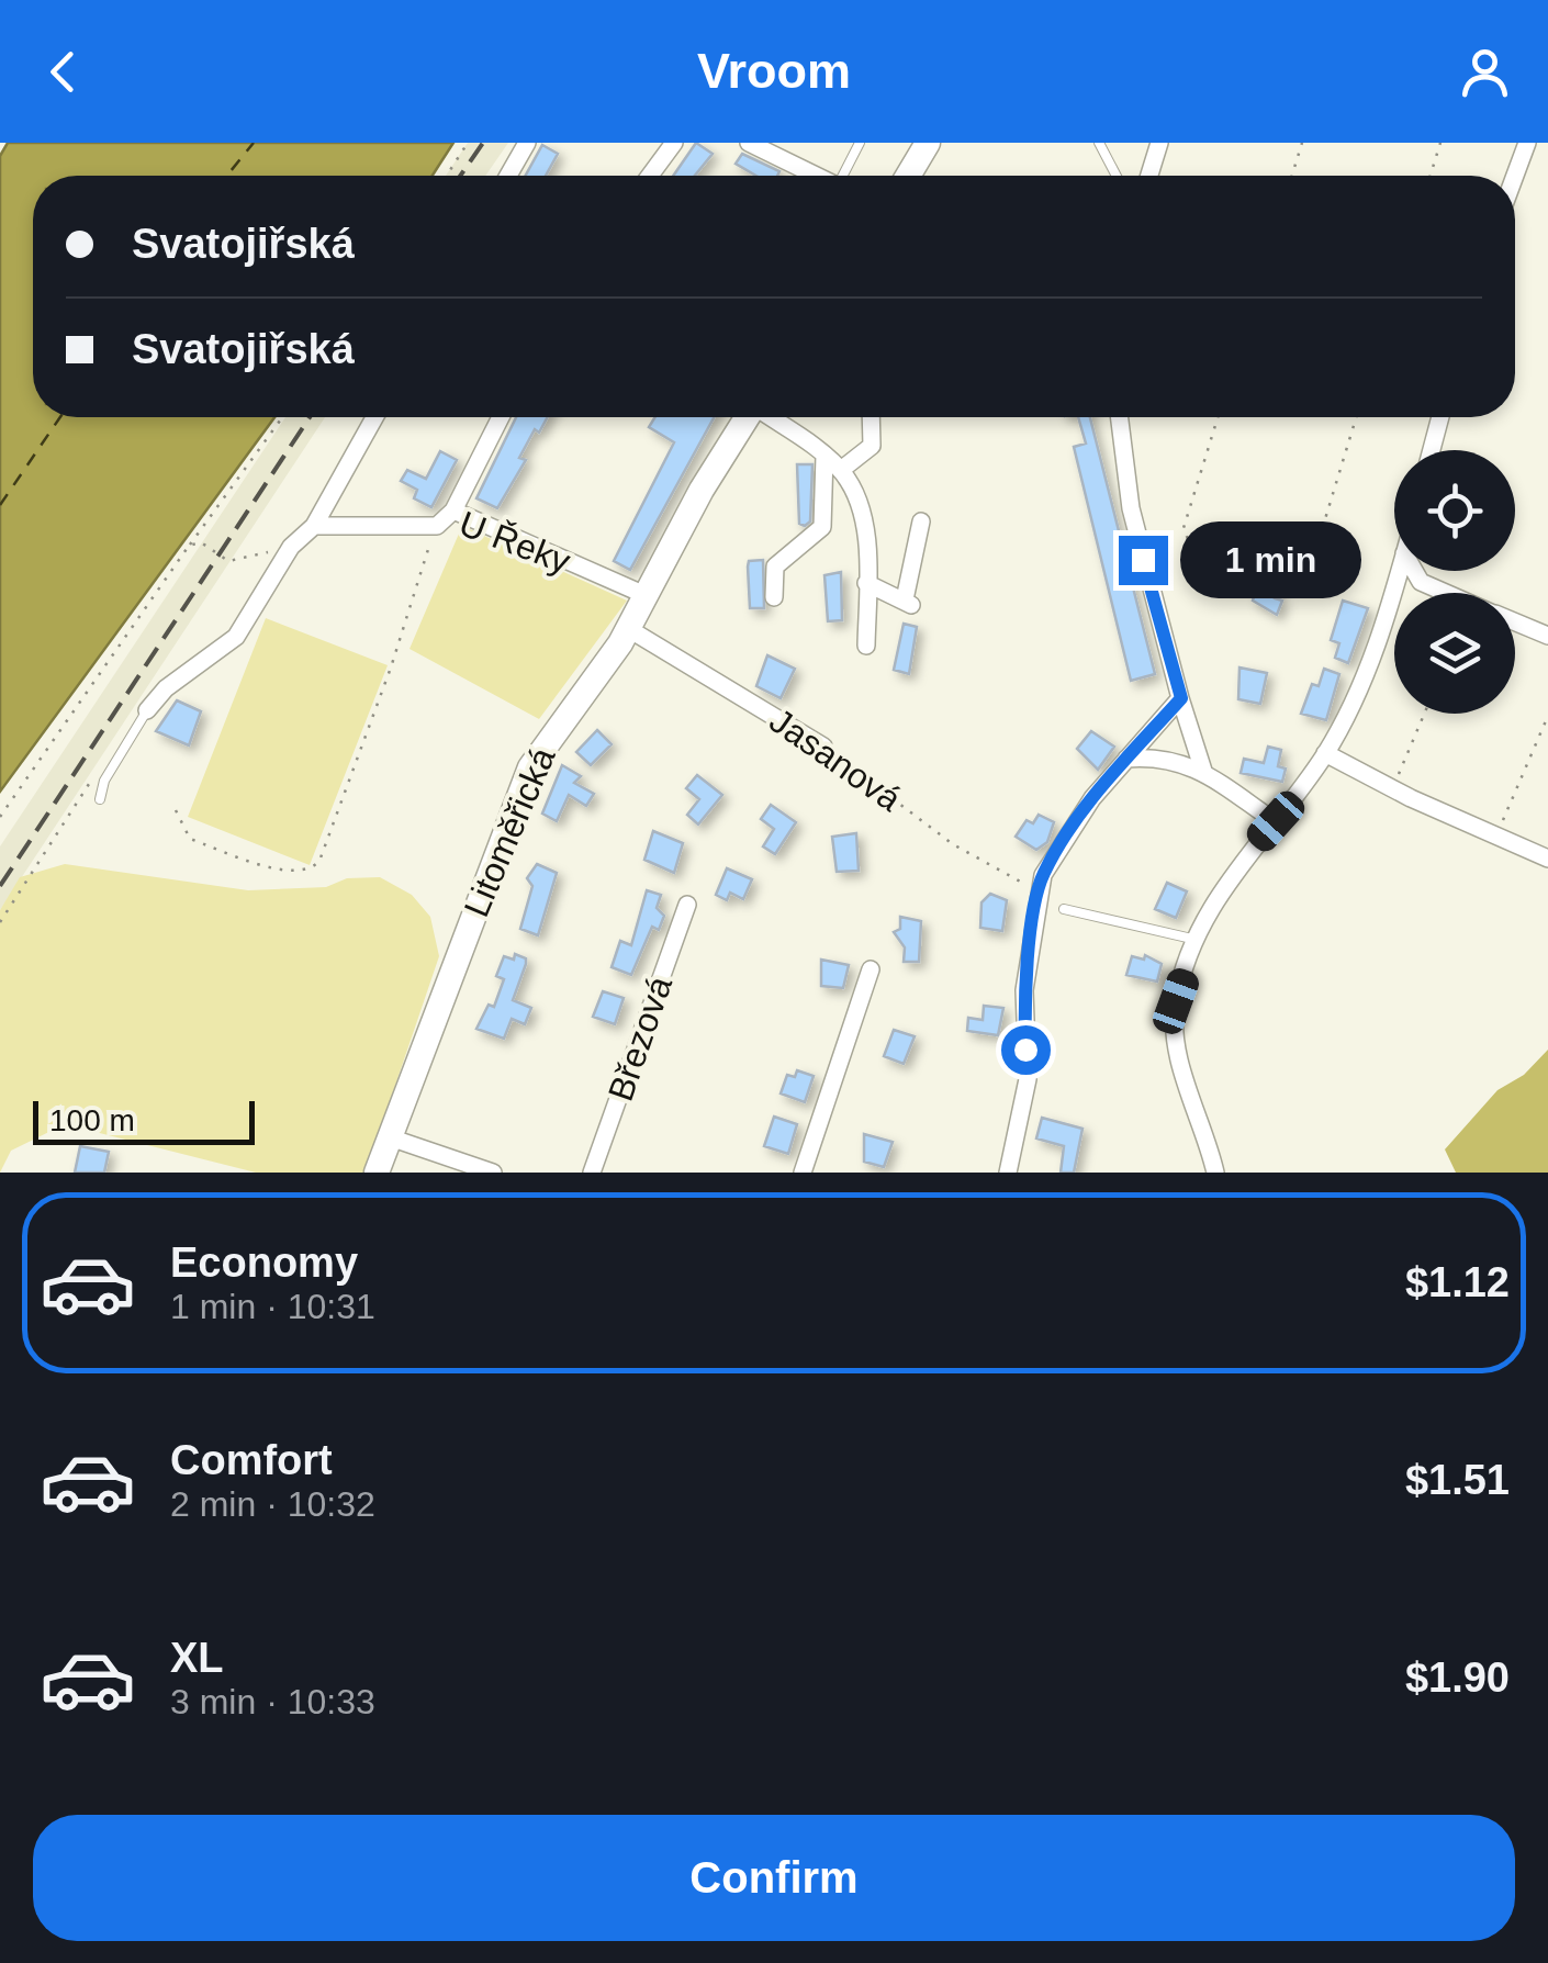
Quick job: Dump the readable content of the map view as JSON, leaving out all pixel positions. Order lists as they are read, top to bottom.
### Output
{
  "streets": {
    "main road": ["Litoměřická"],
    "street": ["U Řeky", "Jasanová", "Březová"]
  },
  "crossings": [
    ["U Řeky", "Litoměřická"],
    ["Jasanová", "Litoměřická"]
  ],
  "scale_bar": "100 m",
  "page": {
    "header": "Vroom",
    "banner": ["Svatojiřská", "Svatojiřská"],
    "bubble": "1 min",
    "scale": "100 m",
    "list": [
      {
        "name": "Economy",
        "note": "1 min · 10:31",
        "value": "$1.12"
      },
      {
        "name": "Comfort",
        "note": "2 min · 10:32",
        "value": "$1.51"
      },
      {
        "name": "XL",
        "note": "3 min · 10:33",
        "value": "$1.90"
      }
    ],
    "buttons": "Confirm"
  }
}
